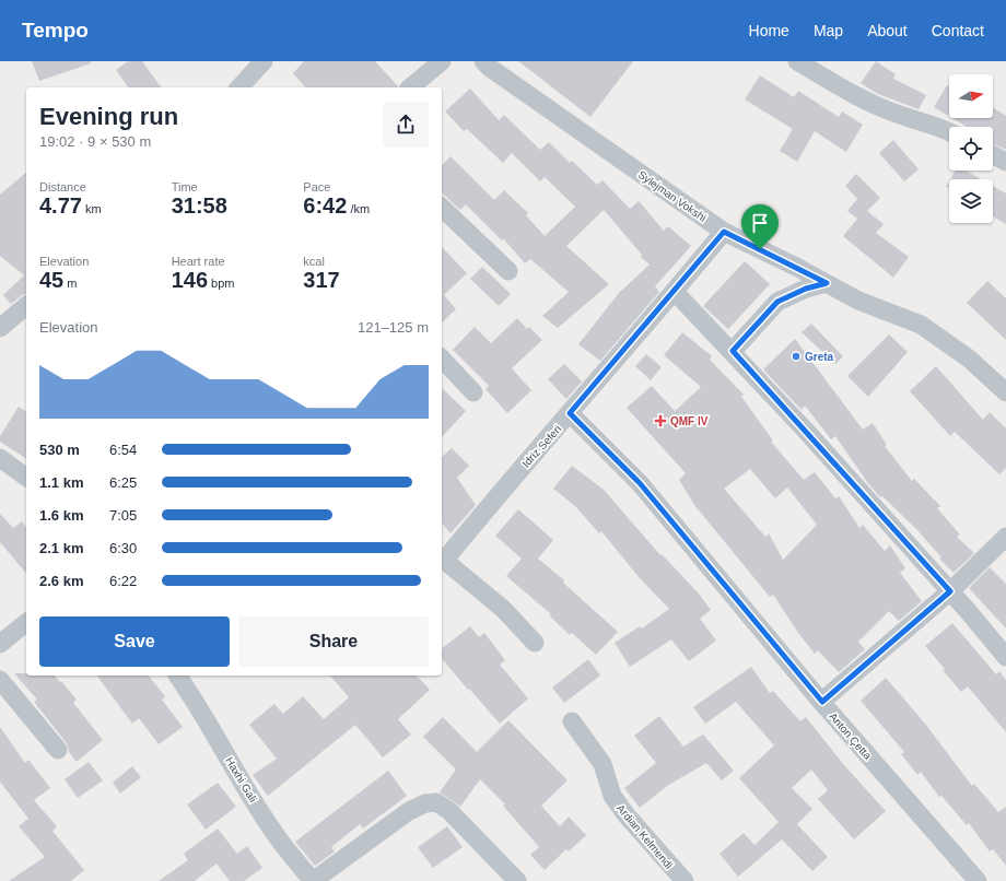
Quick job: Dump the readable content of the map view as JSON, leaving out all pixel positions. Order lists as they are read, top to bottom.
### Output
{
  "streets": {
    "street": [
      "Sylejman Vokshi",
      "Idriz Seferi",
      "Anton Çetta",
      "Haxhi Gali",
      "Ardian Kelmendi"
    ]
  },
  "crossings": [
    ["Sylejman Vokshi", "Idriz Seferi"],
    ["Idriz Seferi", "Anton Çetta"]
  ],
  "places": {
    "other": ["Greta"],
    "health": ["QMF IV"]
  },
  "north": "right",
  "page": {
    "header": "Tempo",
    "nav": [
      "Home",
      "Map",
      "About",
      "Contact"
    ],
    "heading": ["Evening run", "19:02 · 9 × 530 m"],
    "stats": [
      ["Distance", "4.77 km"],
      ["Time", "31:58"],
      ["Pace", "6:42 /km"],
      ["Elevation", "45 m"],
      ["Heart rate", "146 bpm"],
      ["kcal", "317"]
    ],
    "chart": ["Elevation", "121–125 m"],
    "list": [
      {
        "name": "530 m",
        "note": "6:54"
      },
      {
        "name": "1.1 km",
        "note": "6:25"
      },
      {
        "name": "1.6 km",
        "note": "7:05"
      },
      {
        "name": "2.1 km",
        "note": "6:30"
      },
      {
        "name": "2.6 km",
        "note": "6:22"
      }
    ],
    "buttons": ["Save", "Share"]
  }
}
